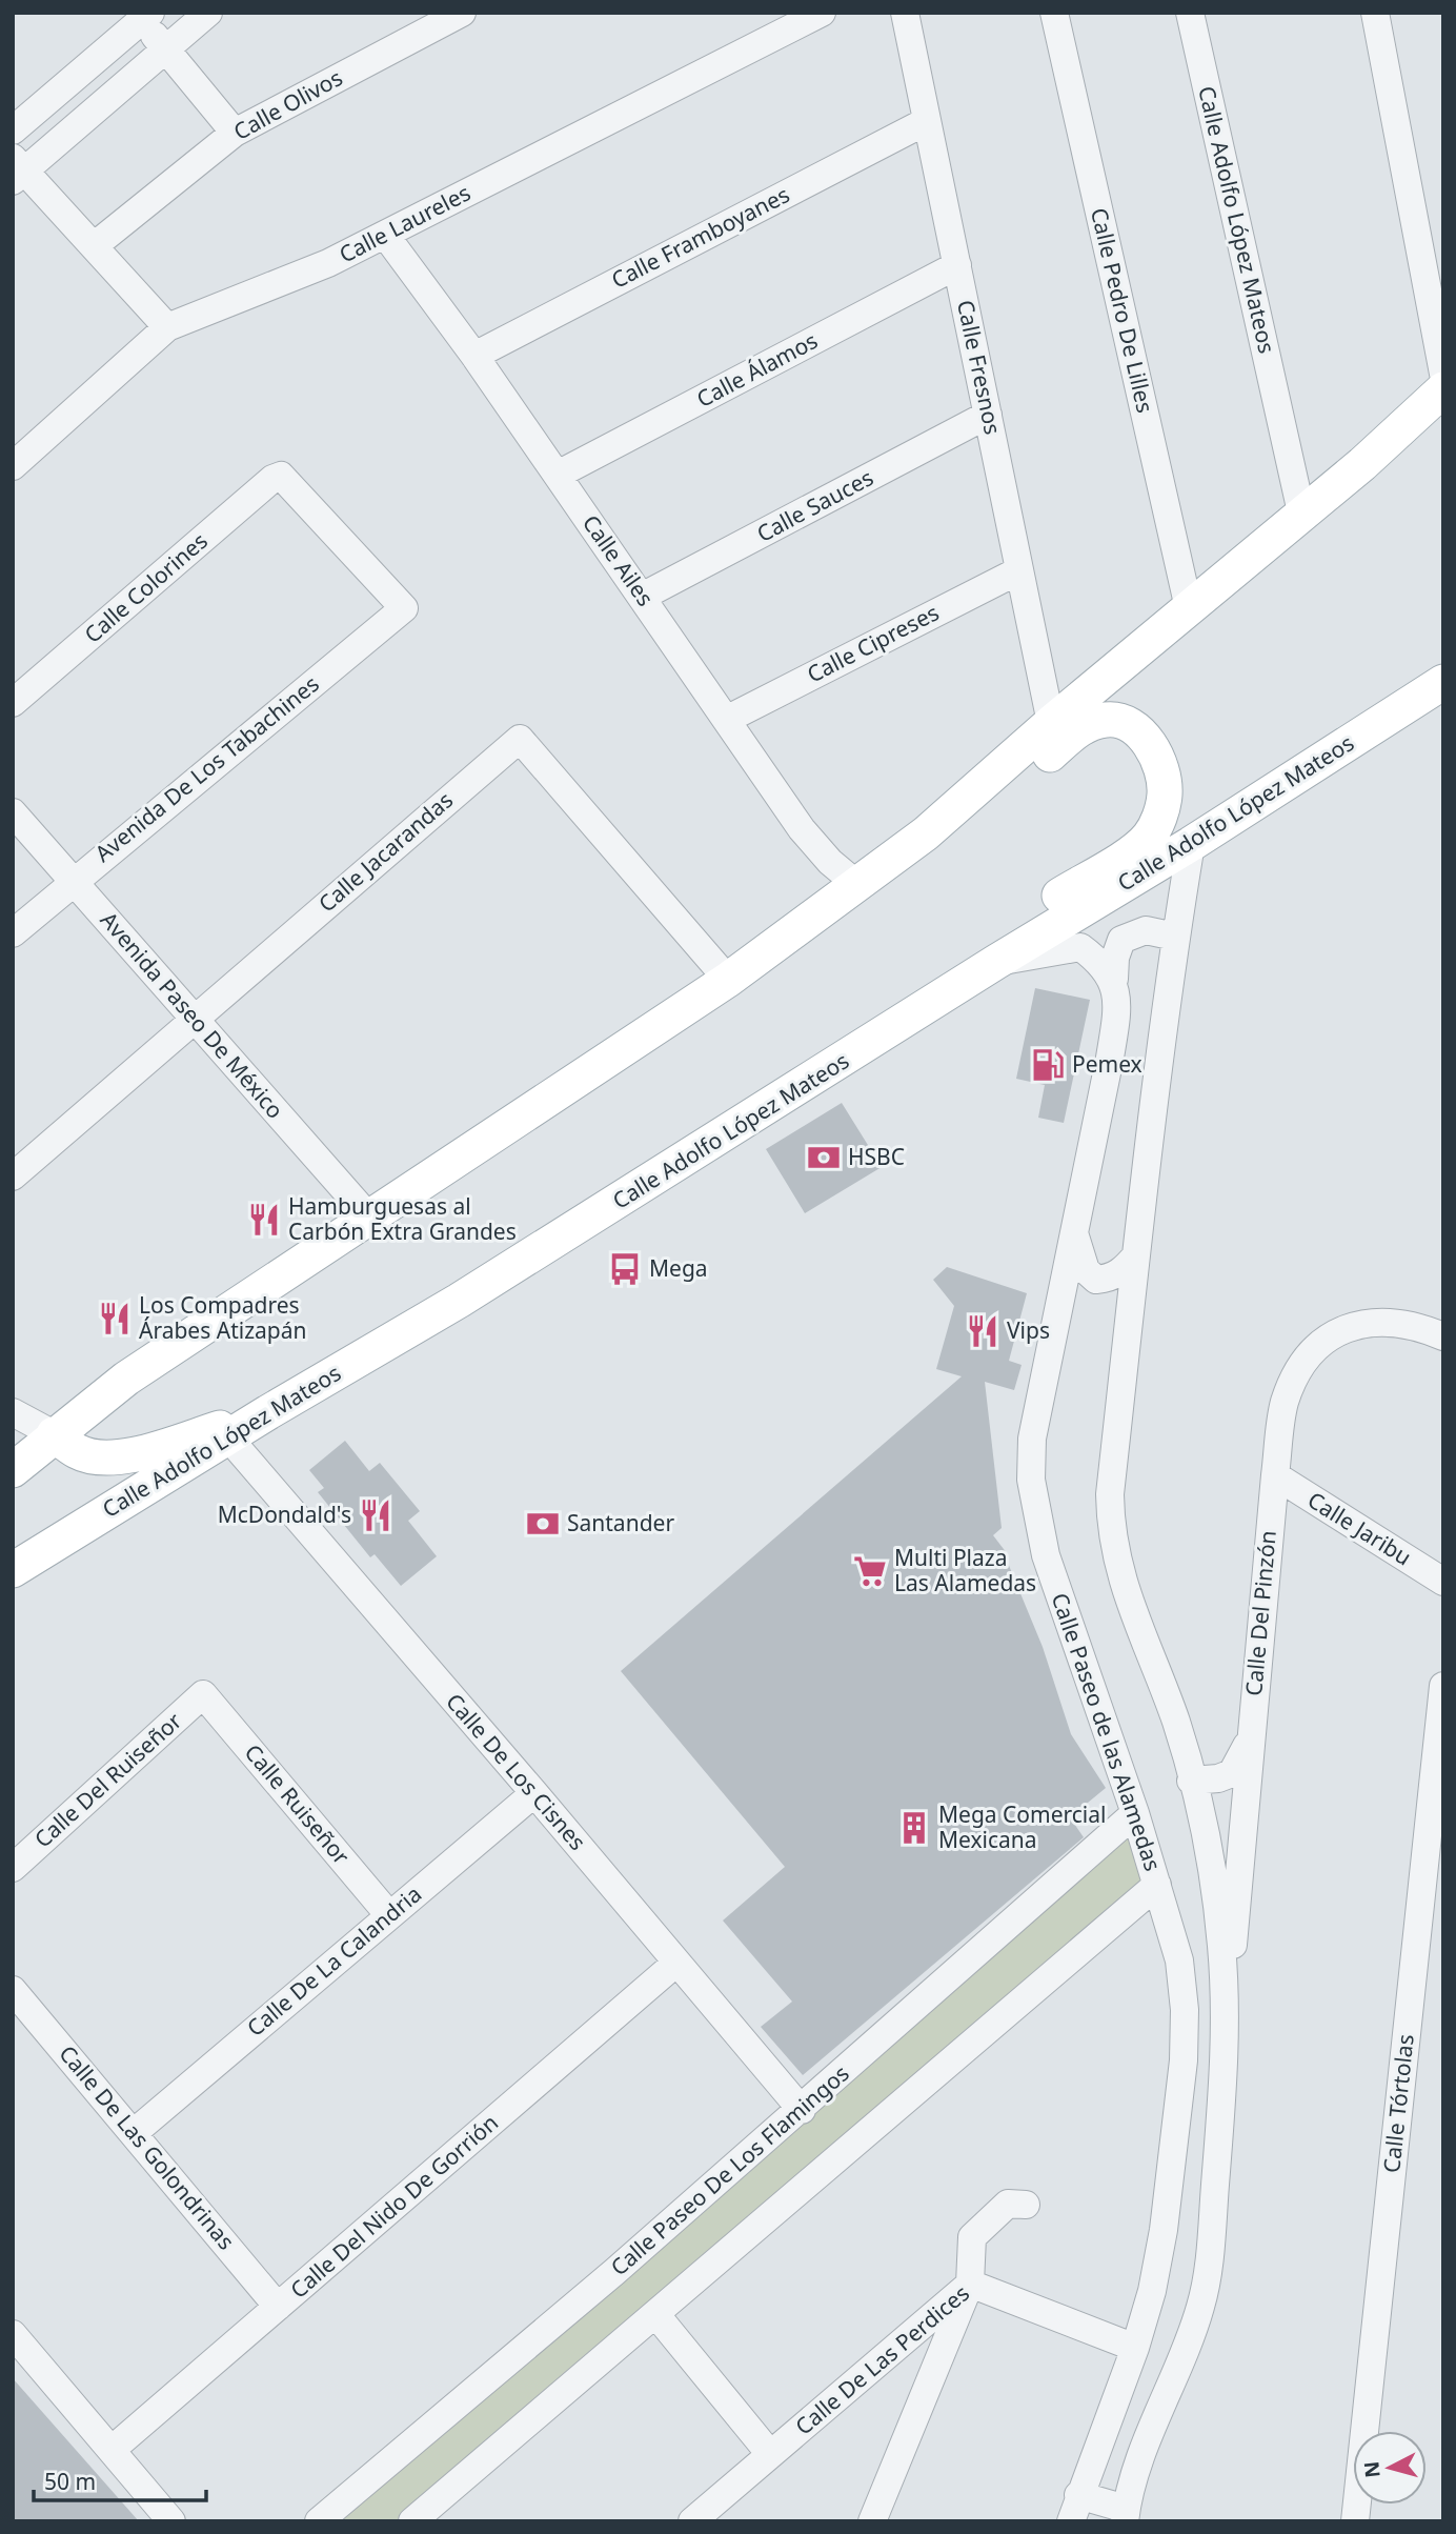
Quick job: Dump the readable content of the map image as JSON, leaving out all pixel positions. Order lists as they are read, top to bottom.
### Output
{
  "streets": {
    "main road": ["Calle Adolfo López Mateos"],
    "street": [
      "Calle Olivos",
      "Calle Laureles",
      "Calle Framboyanes",
      "Calle Pedro De Lilles",
      "Calle Fresnos",
      "Calle Álamos",
      "Calle Sauces",
      "Calle Ailes",
      "Calle Colorines",
      "Calle Cipreses",
      "Avenida De Los Tabachines",
      "Calle Jacarandas",
      "Avenida Paseo De México",
      "Calle Jaribu",
      "Calle Del Pinzón",
      "Calle Paseo de las Alamedas",
      "Calle De Los Cisnes",
      "Calle Del Ruiseñor",
      "Calle Ruiseñor",
      "Calle De La Calandria",
      "Calle Tórtolas",
      "Calle De Las Golondrinas",
      "Calle Paseo De Los Flamingos",
      "Calle Del Nido De Gorrión",
      "Calle De Las Perdices"
    ]
  },
  "crossings": [
    ["Calle Adolfo López Mateos", "Calle De Los Cisnes"],
    ["Calle Laureles", "Calle Ailes"],
    ["Calle Framboyanes", "Calle Fresnos"],
    ["Calle Framboyanes", "Calle Ailes"],
    ["Calle Fresnos", "Calle Álamos"],
    ["Calle Fresnos", "Calle Sauces"],
    ["Calle Fresnos", "Calle Cipreses"],
    ["Calle Álamos", "Calle Ailes"],
    ["Calle Sauces", "Calle Ailes"],
    ["Calle Ailes", "Calle Cipreses"],
    ["Calle Colorines", "Avenida De Los Tabachines"],
    ["Avenida De Los Tabachines", "Avenida Paseo De México"],
    ["Calle Jacarandas", "Avenida Paseo De México"],
    ["Calle Jaribu", "Calle Del Pinzón"],
    ["Calle Paseo de las Alamedas", "Calle Paseo De Los Flamingos"],
    ["Calle Paseo de las Alamedas", "Calle De Las Perdices"],
    ["Calle De Los Cisnes", "Calle De La Calandria"],
    ["Calle De Los Cisnes", "Calle Paseo De Los Flamingos"],
    ["Calle De Los Cisnes", "Calle Del Nido De Gorrión"],
    ["Calle Del Ruiseñor", "Calle Ruiseñor"],
    ["Calle Ruiseñor", "Calle De La Calandria"],
    ["Calle De La Calandria", "Calle De Las Golondrinas"],
    ["Calle De Las Golondrinas", "Calle Del Nido De Gorrión"]
  ],
  "places": {
    "fuel station": ["Pemex"],
    "bank": ["HSBC", "Santander"],
    "restaurant": [
      "Hamburguesas al Carbón Extra Grandes",
      "Los Compadres Árabes Atizapán",
      "Vips",
      "McDondald's"
    ],
    "bus stop": ["Mega"],
    "supermarket": ["Multi Plaza Las Alamedas"],
    "building": ["Mega Comercial Mexicana"]
  },
  "scale_bar": "50 m",
  "north": "left"
}
